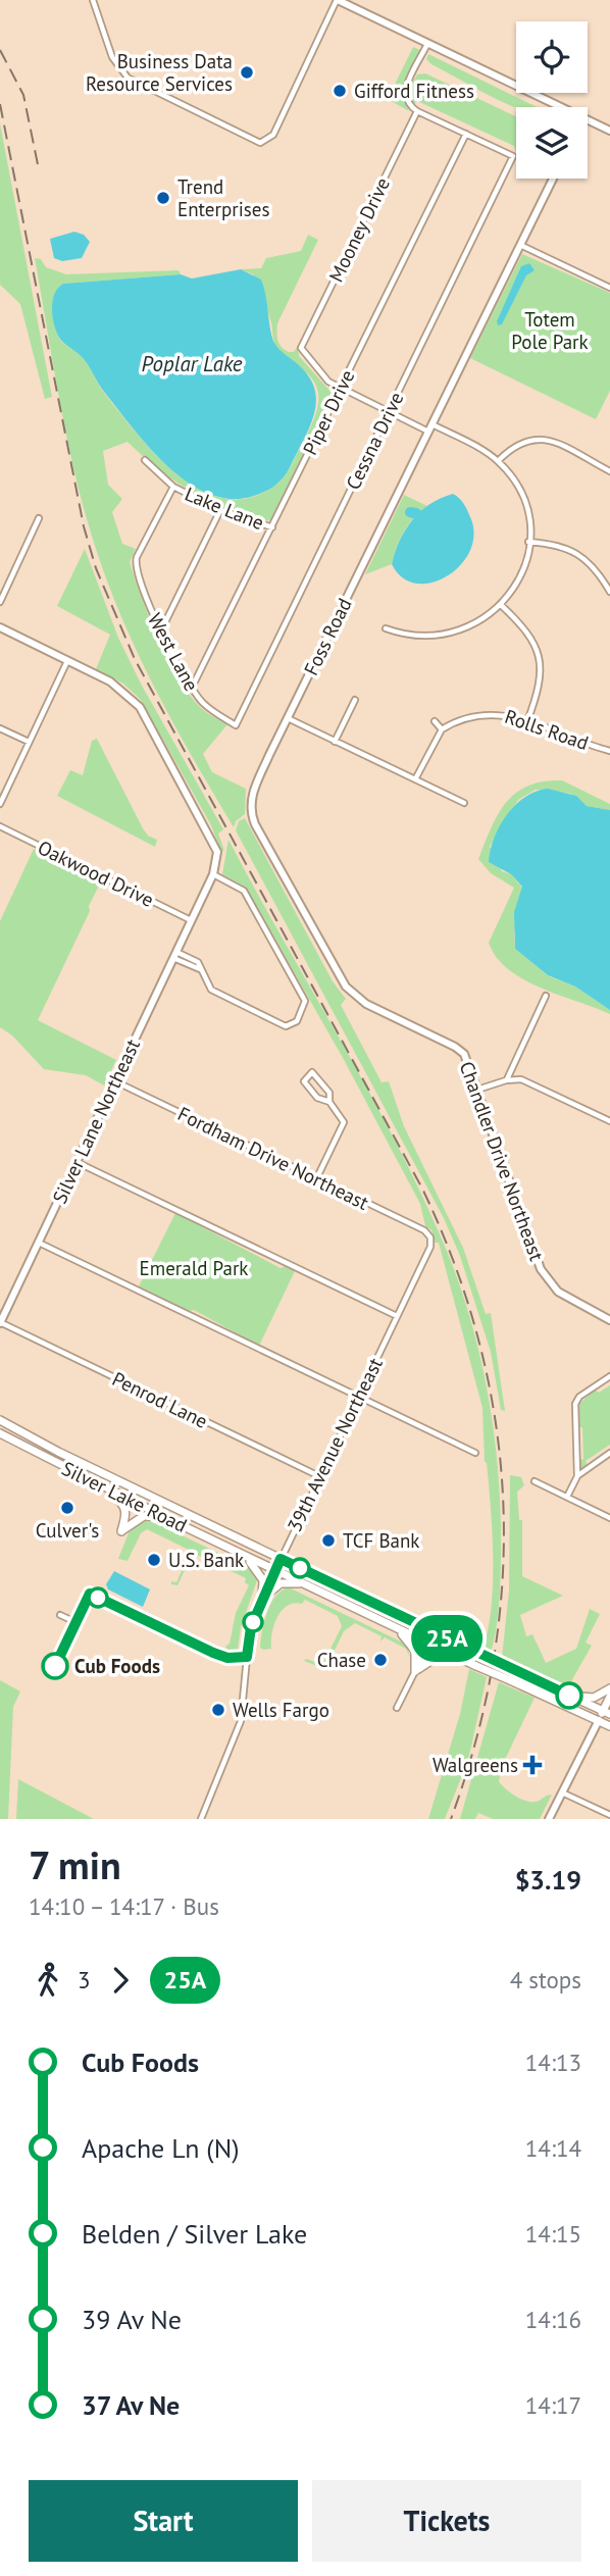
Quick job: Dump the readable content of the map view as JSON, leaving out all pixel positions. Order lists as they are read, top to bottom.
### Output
{
  "streets": {
    "main road": ["Silver Lake Road"],
    "street": [
      "Mooney Drive",
      "Piper Drive",
      "Cessna Drive",
      "Lake Lane",
      "Foss Road",
      "West Lane",
      "Rolls Road",
      "Oakwood Drive",
      "Silver Lane Northeast",
      "Fordham Drive Northeast",
      "Chandler Drive Northeast",
      "Penrod Lane",
      "39th Avenue Northeast"
    ]
  },
  "crossings": [
    ["Mooney Drive", "Piper Drive"],
    ["Piper Drive", "Cessna Drive"],
    ["Piper Drive", "Lake Lane"],
    ["Piper Drive", "West Lane"],
    ["Cessna Drive", "West Lane"],
    ["Lake Lane", "West Lane"],
    ["Foss Road", "Chandler Drive Northeast"],
    ["Oakwood Drive", "Silver Lane Northeast"],
    ["Silver Lane Northeast", "Fordham Drive Northeast"],
    ["Silver Lane Northeast", "Penrod Lane"],
    ["Fordham Drive Northeast", "39th Avenue Northeast"],
    ["Penrod Lane", "39th Avenue Northeast"],
    ["39th Avenue Northeast", "Silver Lake Road"]
  ],
  "water": ["Poplar Lake"],
  "parks": ["Totem Pole Park", "Emerald Park"],
  "places": {
    "other": [
      "Business Data Resource Services",
      "Gifford Fitness",
      "Trend Enterprises",
      "Culver's",
      "TCF Bank",
      "U.S. Bank",
      "Chase",
      "Cub Foods",
      "Wells Fargo"
    ],
    "health": ["Walgreens"]
  },
  "lines": ["bus line 25A"],
  "page": {
    "on_map": "25A",
    "heading": ["7 min", "14:10 – 14:17 · Bus", "$3.19"],
    "legs": ["3", "25A", "4 stops"],
    "list": [
      {
        "name": "Cub Foods",
        "value": "14:13"
      },
      {
        "name": "Apache Ln (N)",
        "value": "14:14"
      },
      {
        "name": "Belden / Silver Lake",
        "value": "14:15"
      },
      {
        "name": "39 Av Ne",
        "value": "14:16"
      },
      {
        "name": "37 Av Ne",
        "value": "14:17"
      }
    ],
    "buttons": ["Start", "Tickets"]
  }
}
